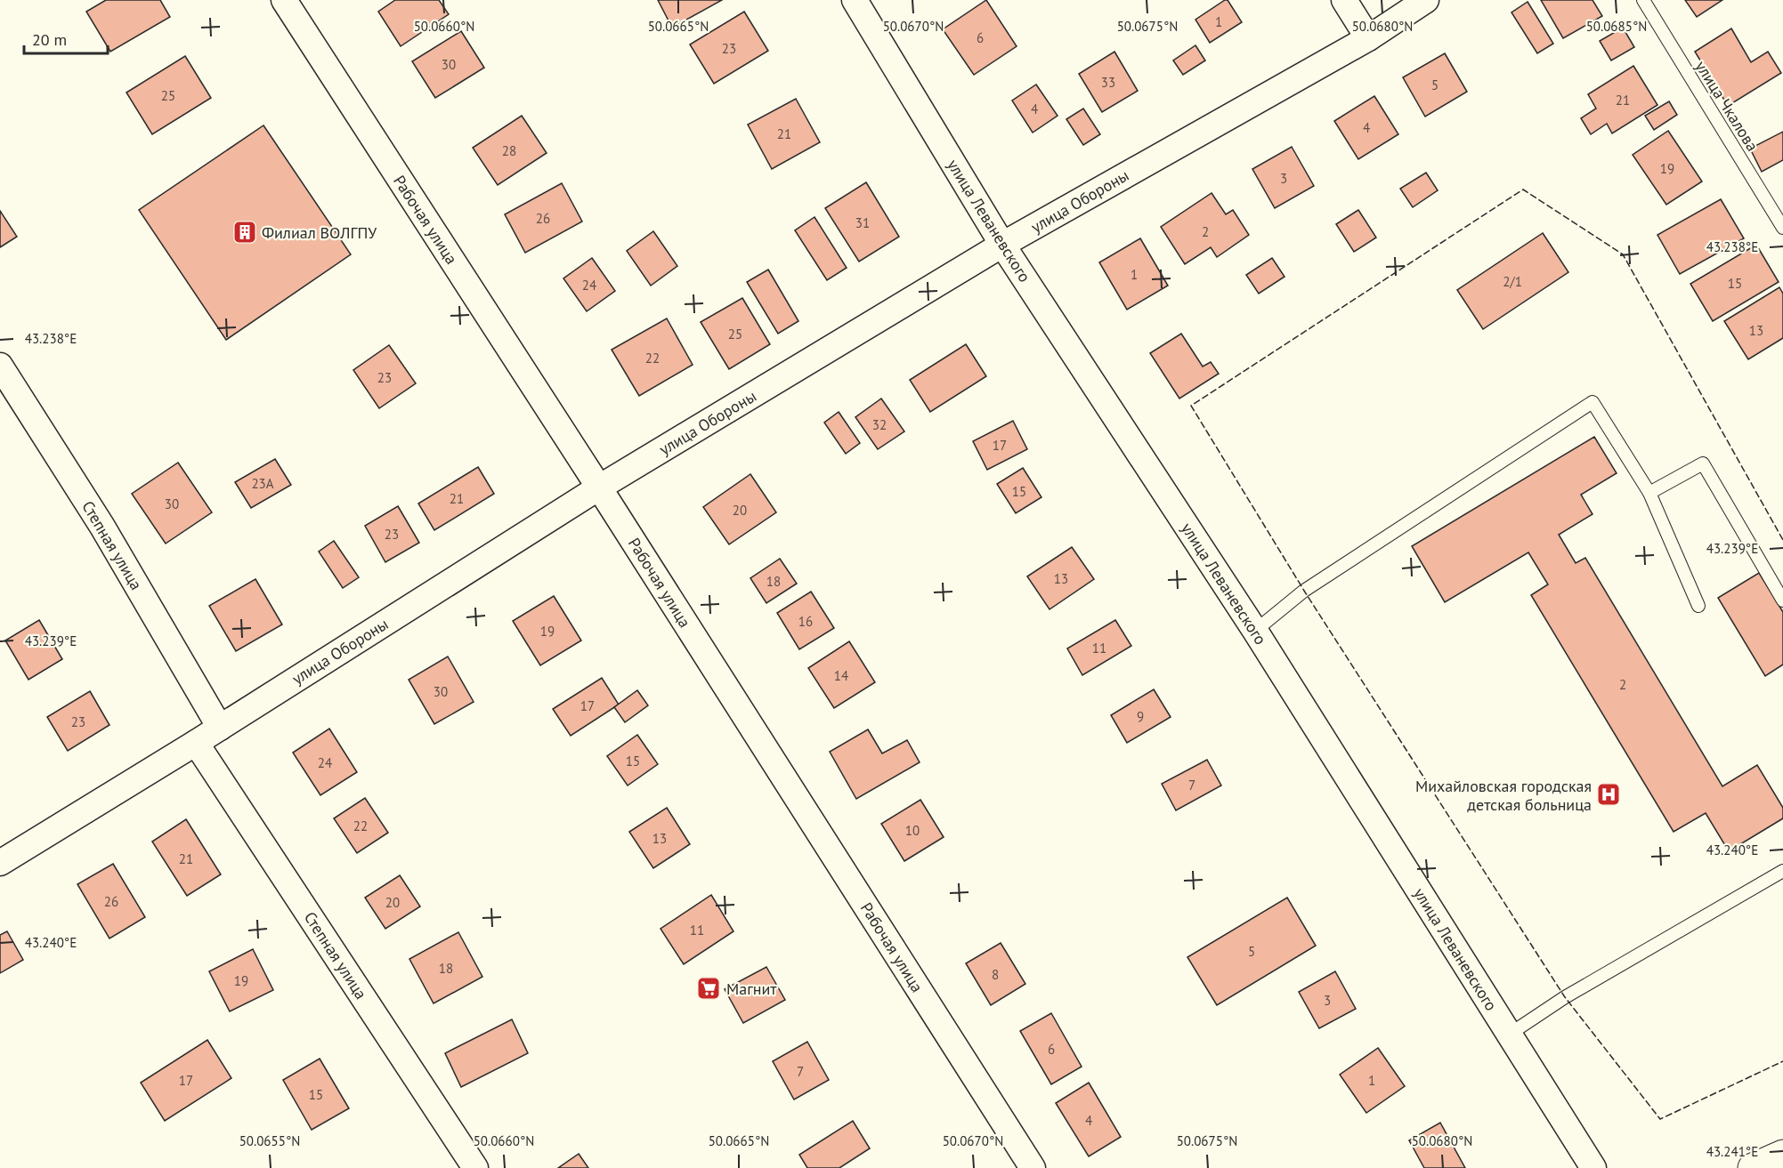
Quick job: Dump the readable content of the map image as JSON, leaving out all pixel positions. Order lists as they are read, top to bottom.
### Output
{
  "streets": {
    "street": [
      "улица Обороны",
      "Рабочая улица",
      "улица Леваневского",
      "Степная улица"
    ],
    "lane": ["улица Чкалова"]
  },
  "crossings": [
    ["улица Обороны", "Рабочая улица"],
    ["улица Обороны", "улица Леваневского"],
    ["улица Обороны", "Степная улица"]
  ],
  "places": {
    "building": ["Филиал ВОЛГПУ"],
    "hospital": ["Михайловская городская детская больница"],
    "supermarket": ["Магнит"]
  },
  "house_numbers": [
    "1",
    "6",
    "23",
    "30",
    "33",
    "5",
    "25",
    "21",
    "4",
    "4",
    "21",
    "28",
    "19",
    "3",
    "26",
    "31",
    "2",
    "1",
    "2/1",
    "15",
    "24",
    "13",
    "25",
    "22",
    "23",
    "32",
    "17",
    "23А",
    "15",
    "21",
    "30",
    "20",
    "23",
    "13",
    "18",
    "16",
    "19",
    "11",
    "14",
    "2",
    "30",
    "17",
    "9",
    "23",
    "15",
    "24",
    "7",
    "22",
    "10",
    "13",
    "21",
    "26",
    "20",
    "11",
    "5",
    "18",
    "8",
    "19",
    "3",
    "6",
    "7",
    "17",
    "1",
    "15",
    "4"
  ],
  "scale_bar": "20 m",
  "coordinates": [
    "50.0660°N",
    "50.0665°N",
    "50.0670°N",
    "50.0675°N",
    "50.0680°N",
    "50.0685°N",
    "43.238°E",
    "43.239°E",
    "43.240°E",
    "50.0655°N",
    "43.241°E"
  ]
}
